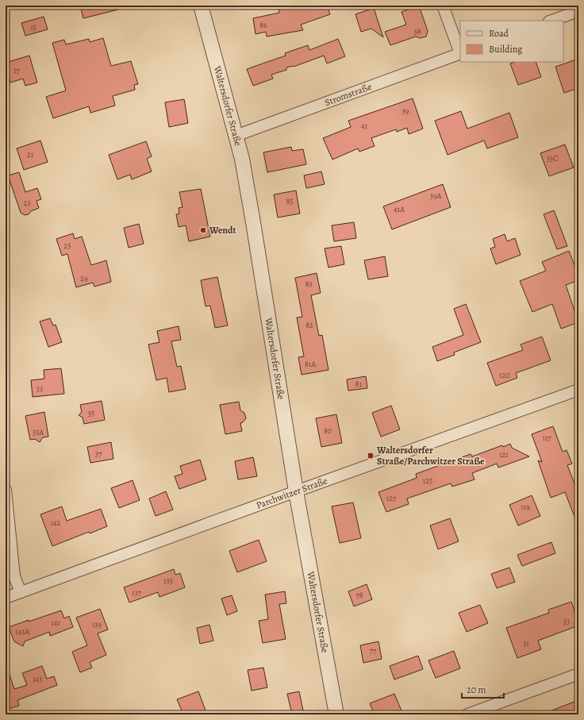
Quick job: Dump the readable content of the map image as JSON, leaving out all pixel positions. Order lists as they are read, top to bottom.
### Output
{
  "streets": {
    "street": ["Stromstraße", "Waltersdorfer Straße", "Parchwitzer Straße"]
  },
  "crossings": [
    ["Stromstraße", "Waltersdorfer Straße"],
    ["Waltersdorfer Straße", "Parchwitzer Straße"]
  ],
  "places": {
    "other": ["Wendt"],
    "transit": ["Waltersdorfer Straße/Parchwitzer Straße"]
  },
  "house_numbers": [
    "86",
    "15",
    "38",
    "17",
    "39",
    "41",
    "21",
    "33C",
    "39A",
    "85",
    "23",
    "41A",
    "25",
    "29",
    "83",
    "82",
    "81A",
    "120",
    "81",
    "33",
    "35",
    "80",
    "35A",
    "117",
    "37",
    "121",
    "125",
    "127",
    "119",
    "142",
    "135",
    "137",
    "78",
    "33",
    "141",
    "139",
    "143A",
    "31",
    "77",
    "143"
  ],
  "legend": ["Road", "Building"],
  "scale_bar": "20 m"
}
